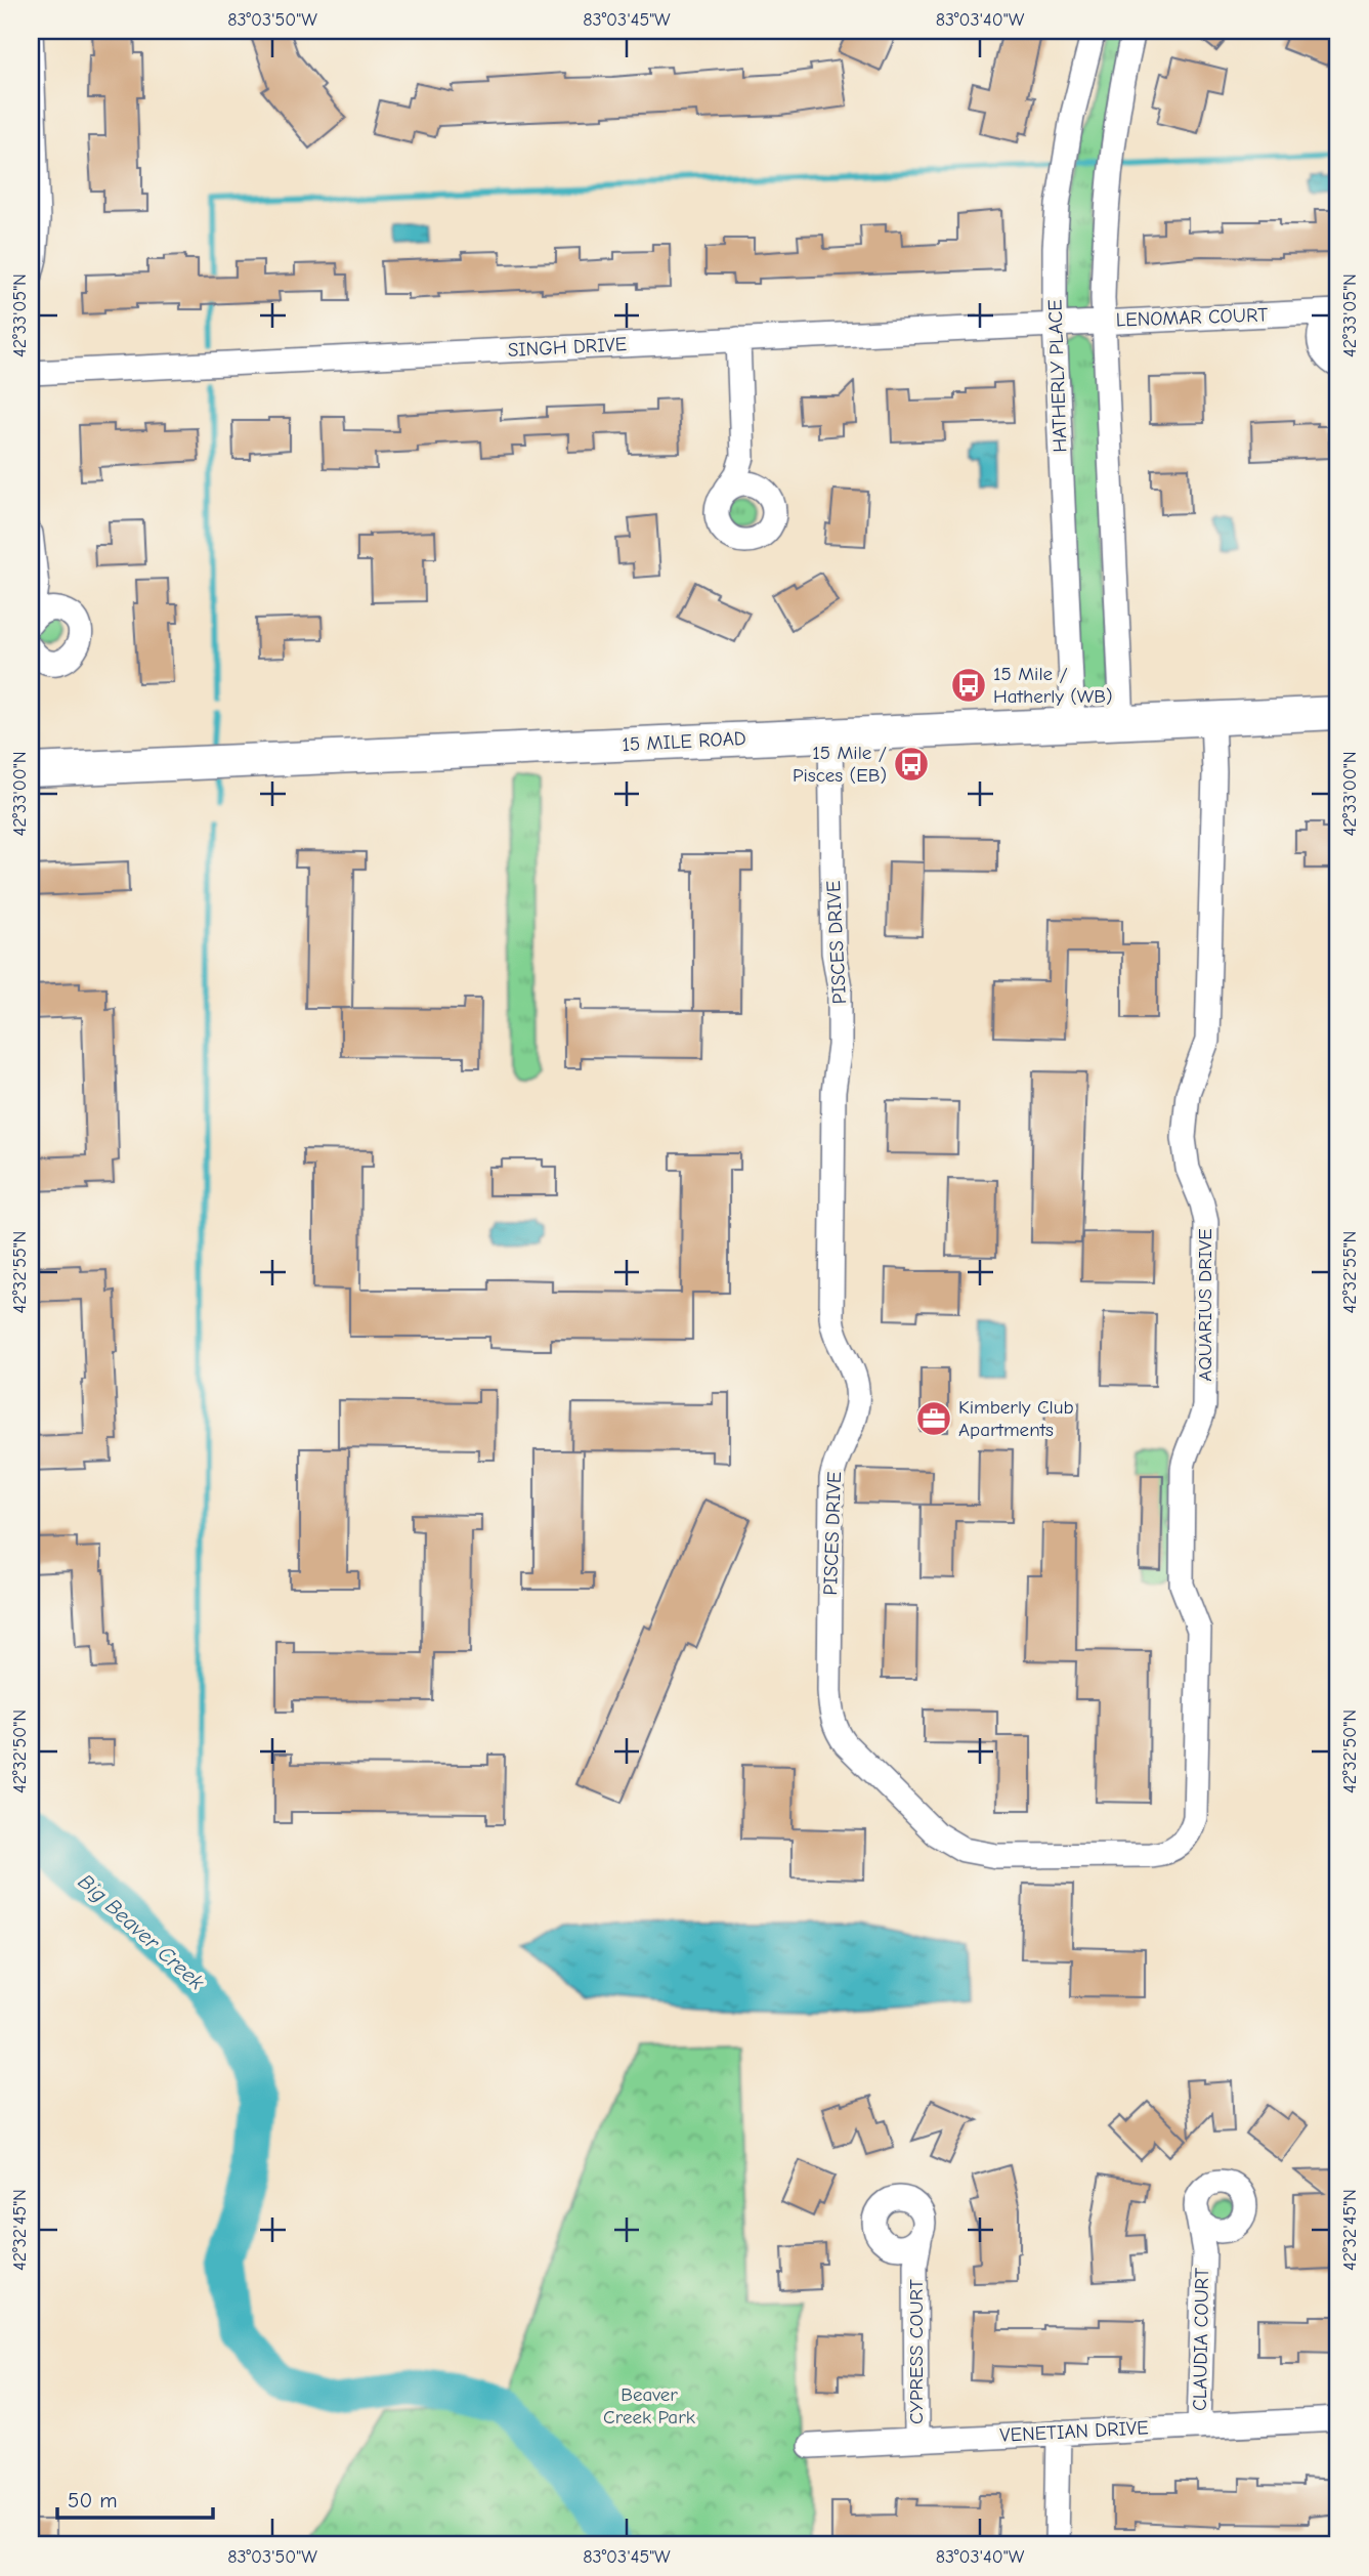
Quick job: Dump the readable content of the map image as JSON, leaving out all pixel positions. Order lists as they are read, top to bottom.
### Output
{
  "streets": {
    "main road": ["15 MILE ROAD"],
    "street": [
      "LENOMAR COURT",
      "SINGH DRIVE",
      "HATHERLY PLACE",
      "PISCES DRIVE",
      "AQUARIUS DRIVE",
      "CLAUDIA COURT",
      "CYPRESS COURT",
      "VENETIAN DRIVE"
    ]
  },
  "crossings": [
    ["LENOMAR COURT", "SINGH DRIVE"],
    ["SINGH DRIVE", "HATHERLY PLACE"],
    ["HATHERLY PLACE", "15 MILE ROAD"],
    ["15 MILE ROAD", "PISCES DRIVE"],
    ["15 MILE ROAD", "AQUARIUS DRIVE"],
    ["PISCES DRIVE", "AQUARIUS DRIVE"],
    ["CLAUDIA COURT", "VENETIAN DRIVE"],
    ["CYPRESS COURT", "VENETIAN DRIVE"]
  ],
  "water": ["Big Beaver Creek"],
  "parks": ["Beaver Creek Park"],
  "places": {
    "bus stop": ["15 Mile / Hatherly (WB)", "15 Mile / Pisces (EB)"],
    "office": ["Kimberly Club Apartments"]
  },
  "scale_bar": "50 m",
  "coordinates": [
    "83°03'50\"W",
    "83°03'45\"W",
    "83°03'40\"W",
    "42°33'05\"N",
    "42°33'00\"N",
    "42°32'55\"N",
    "42°32'50\"N",
    "42°32'45\"N"
  ]
}
